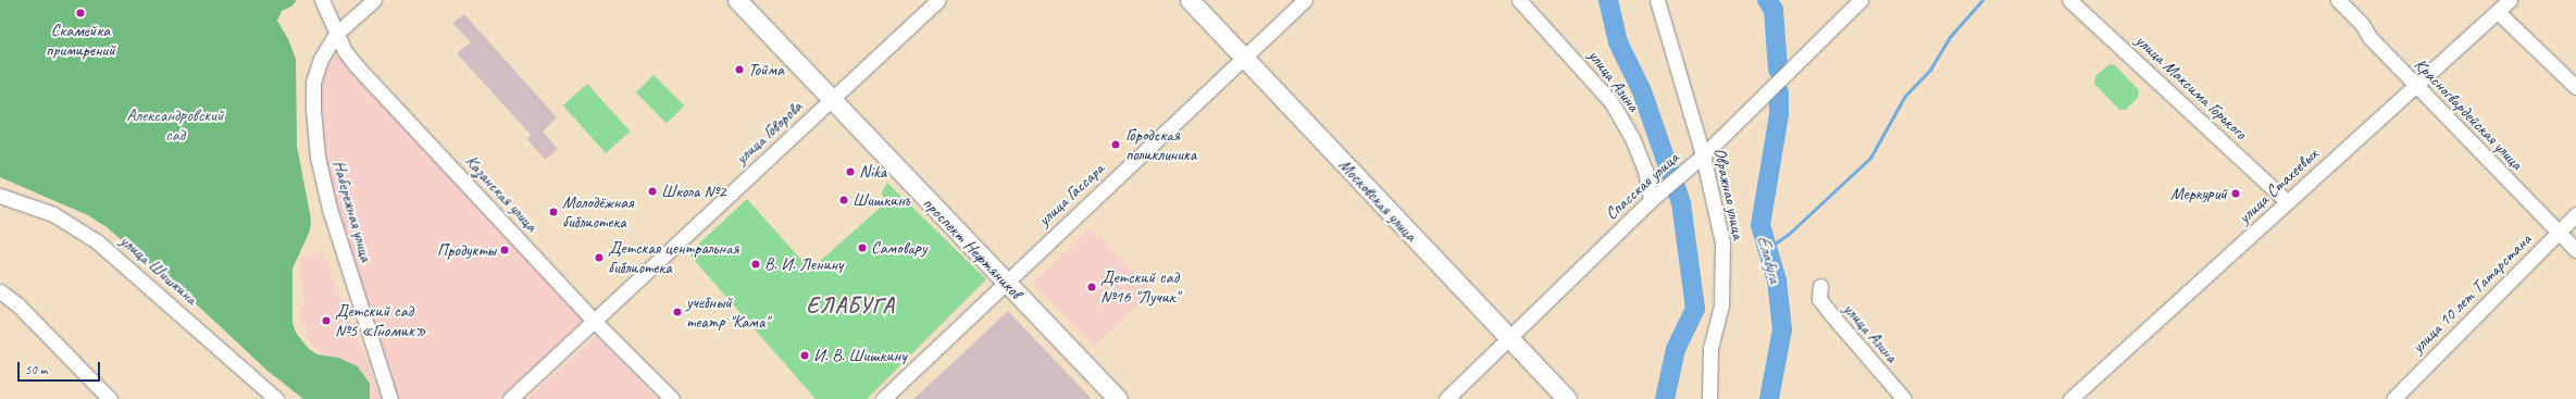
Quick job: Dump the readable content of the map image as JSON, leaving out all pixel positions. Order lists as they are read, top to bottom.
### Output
{
  "streets": {
    "main road": ["Московская улица", "проспект Нефтяников"],
    "street": [
      "улица Азина",
      "улица Максима Горького",
      "Красногвардейская улица",
      "улица Говорова",
      "Спасская улица",
      "улица Стахеевых",
      "Казанская улица",
      "Овражная улица",
      "улица Гассара",
      "Набережная улица",
      "улица Шишкина",
      "улица 10 лет Татарстана"
    ]
  },
  "crossings": [
    ["улица Азина", "Спасская улица"],
    ["улица Максима Горького", "улица Стахеевых"],
    ["Красногвардейская улица", "улица Стахеевых"],
    ["Красногвардейская улица", "улица 10 лет Татарстана"],
    ["улица Говорова", "Казанская улица"],
    ["улица Говорова", "проспект Нефтяников"],
    ["Спасская улица", "Овражная улица"],
    ["Спасская улица", "Московская улица"],
    ["Казанская улица", "Набережная улица"],
    ["улица Гассара", "Московская улица"],
    ["улица Гассара", "проспект Нефтяников"]
  ],
  "districts": ["ЕЛАБУГА"],
  "water": ["Елабуга"],
  "parks": ["Александровский сад"],
  "places": [
    "Скамейка примирений",
    "Тойма",
    "Городская поликлиника",
    "Nika",
    "Школа №2",
    "Меркурий",
    "Шишкинъ",
    "Молодёжная библиотека",
    "Самовару",
    "Продукты",
    "Детская центральная библиотека",
    "В. И. Ленину",
    "Детский сад №16 \"Лучик\"",
    "учебный театр \"Кама\"",
    "Детский сад №5 «Гномик»",
    "И. В. Шишкину"
  ],
  "scale_bar": "50 m"
}
